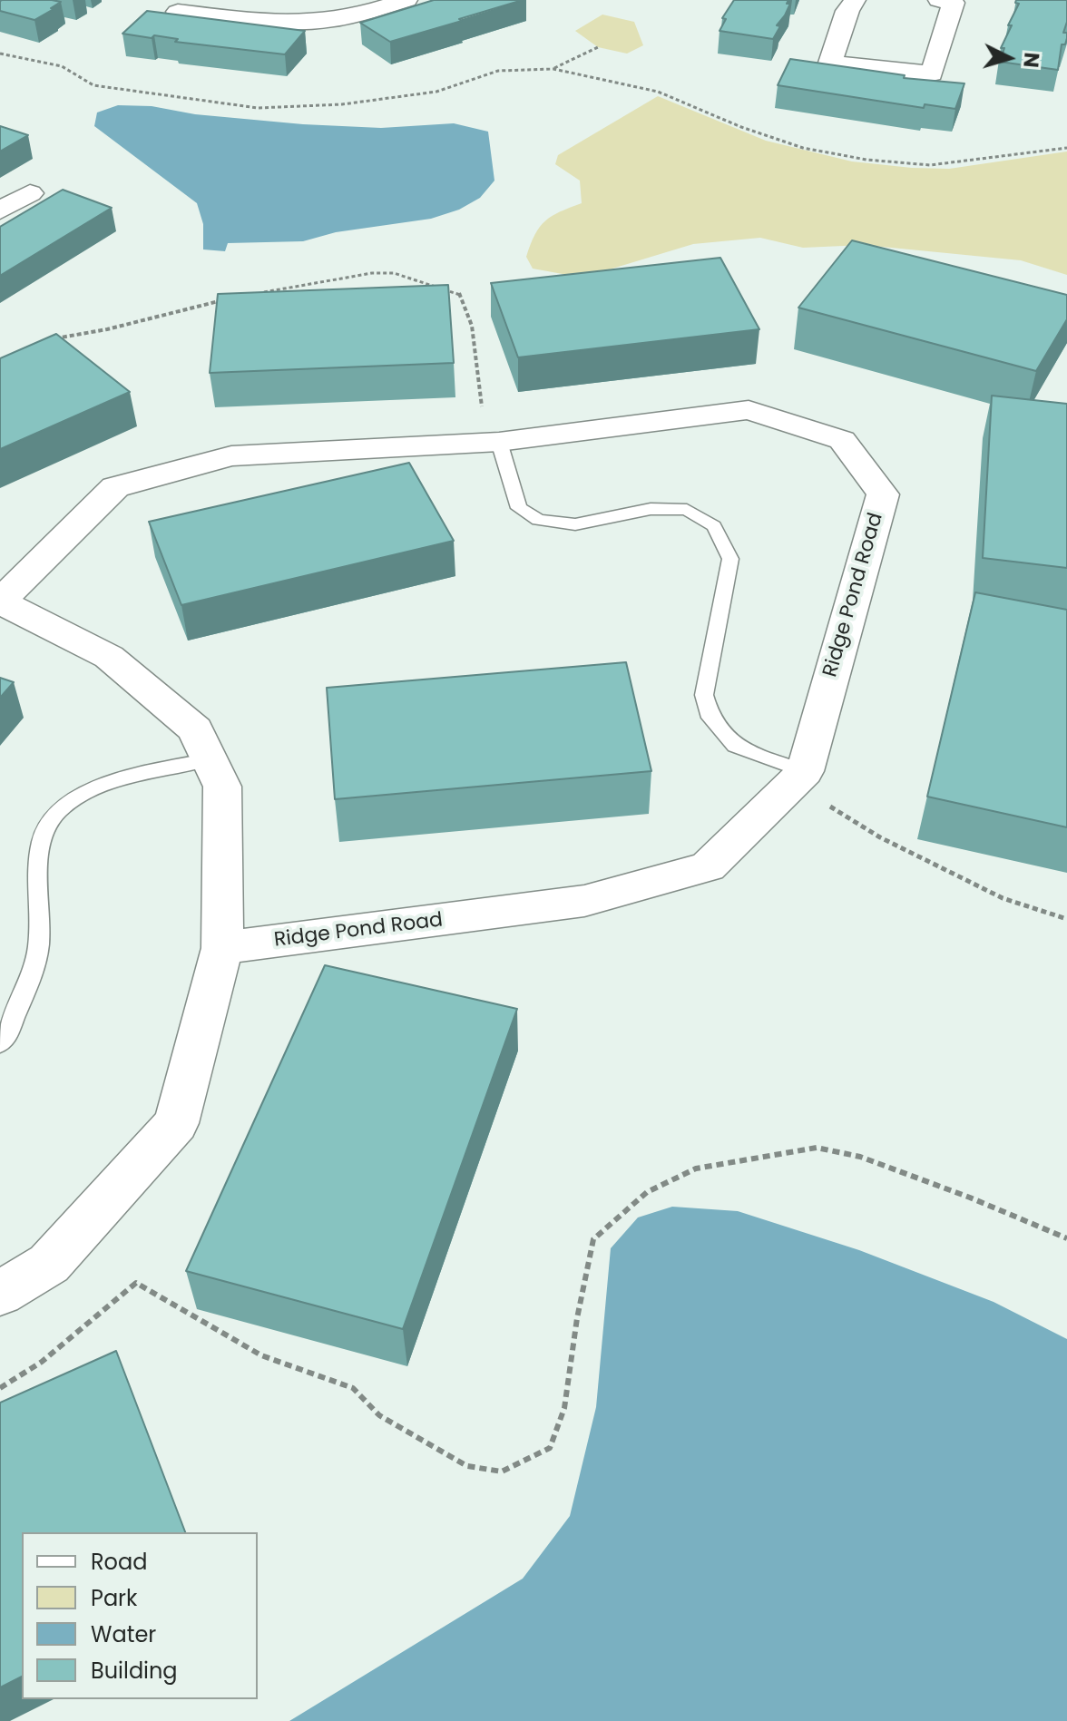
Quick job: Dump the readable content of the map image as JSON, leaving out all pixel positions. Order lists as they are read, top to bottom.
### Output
{
  "streets": {
    "street": ["Ridge Pond Road"]
  },
  "legend": [
    "Road",
    "Park",
    "Water",
    "Building"
  ],
  "north": "right"
}
